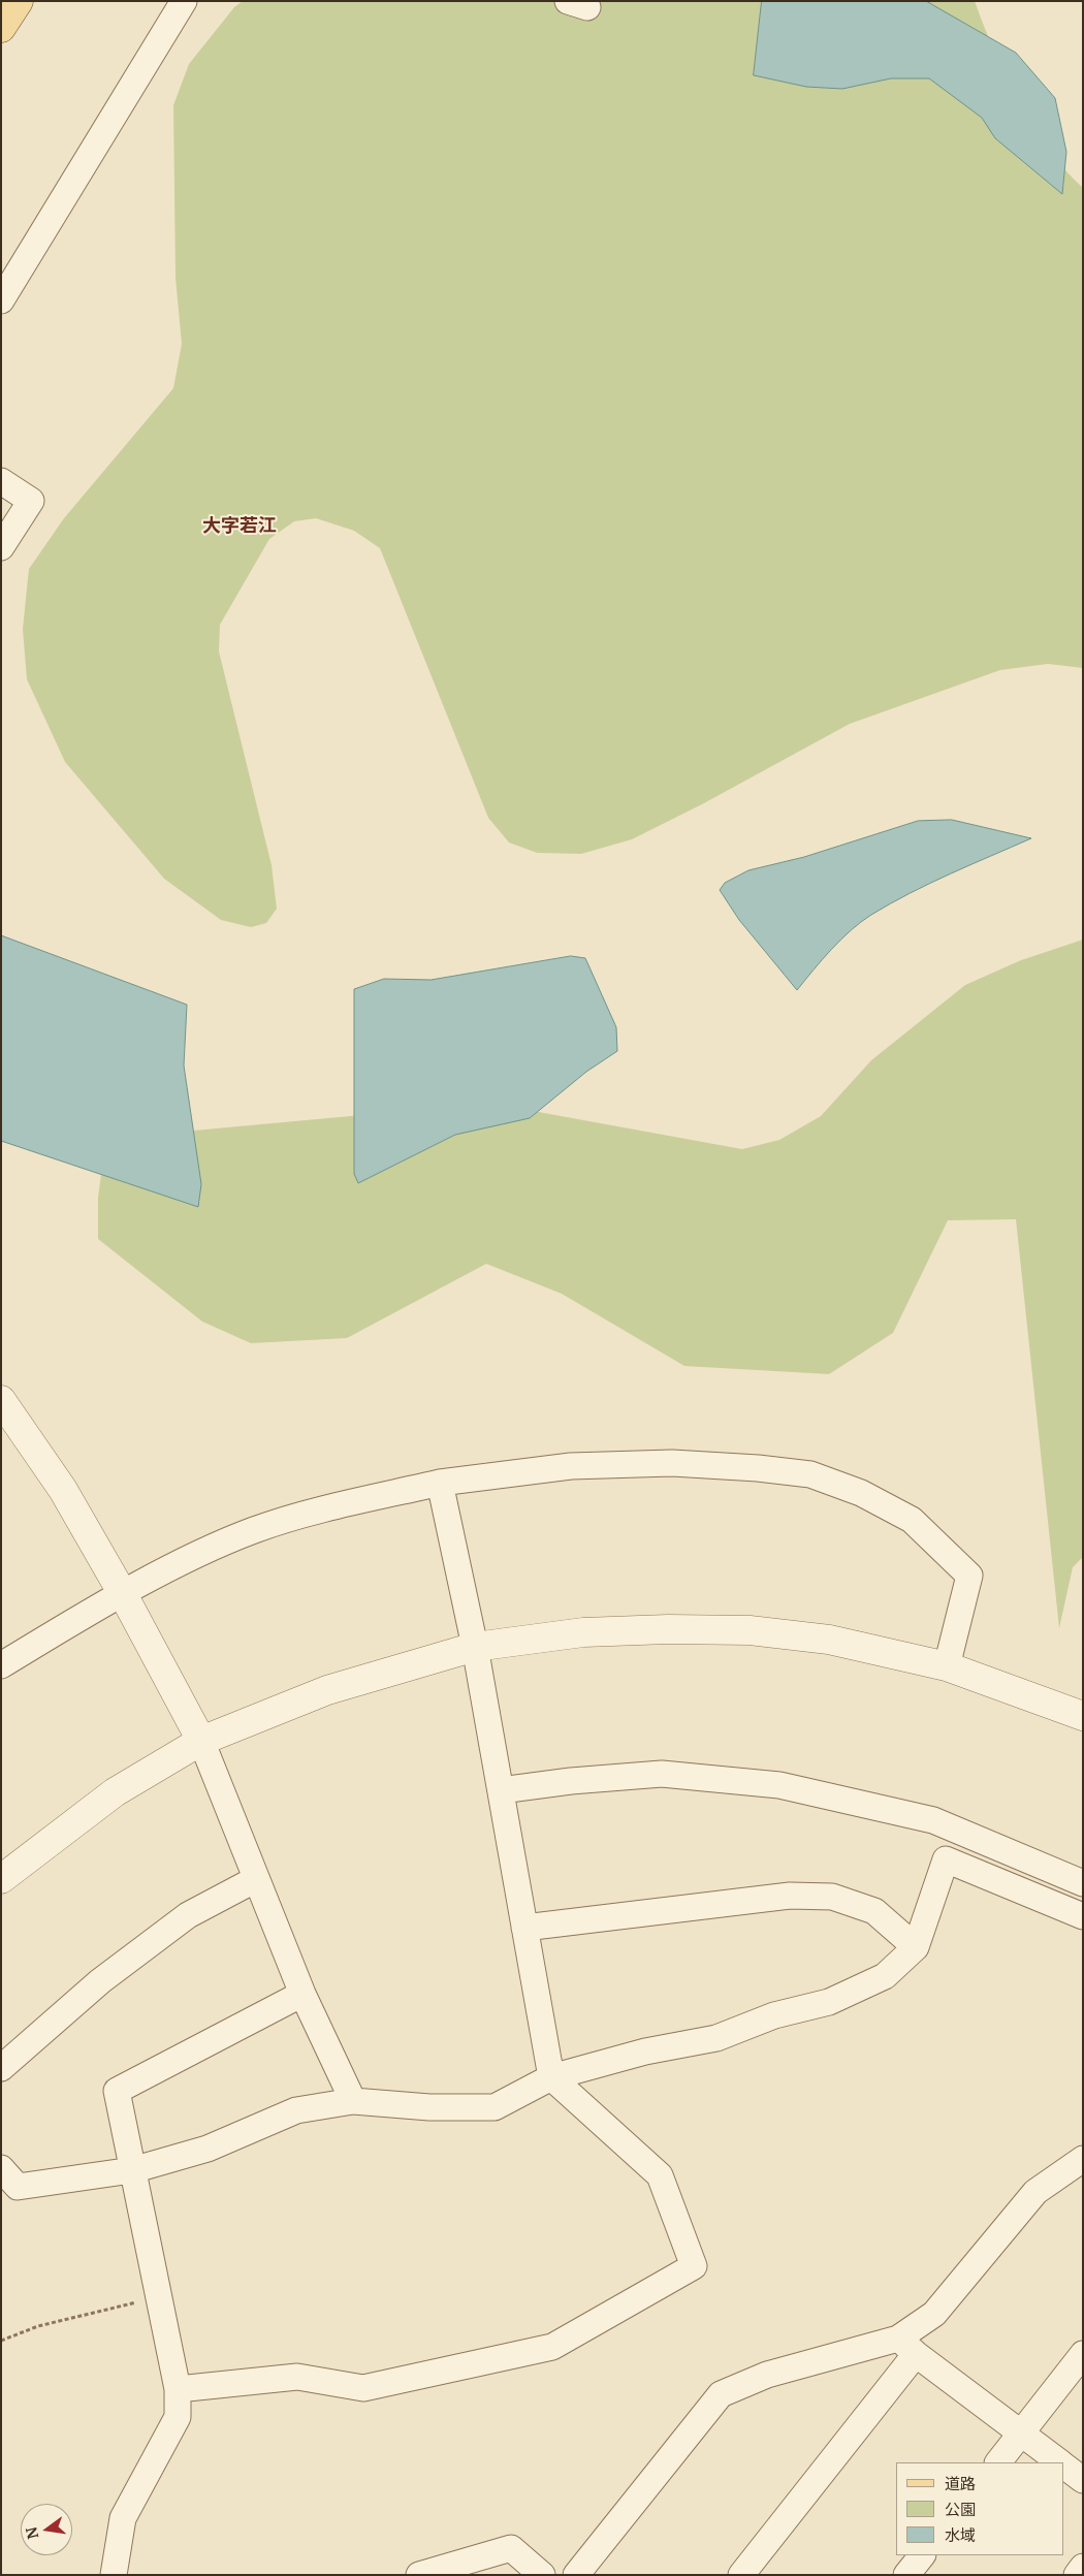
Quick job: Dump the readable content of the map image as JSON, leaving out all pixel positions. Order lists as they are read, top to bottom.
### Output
{
  "districts": ["大字若江"],
  "legend": ["道路", "公園", "水域"],
  "north": "left"
}
